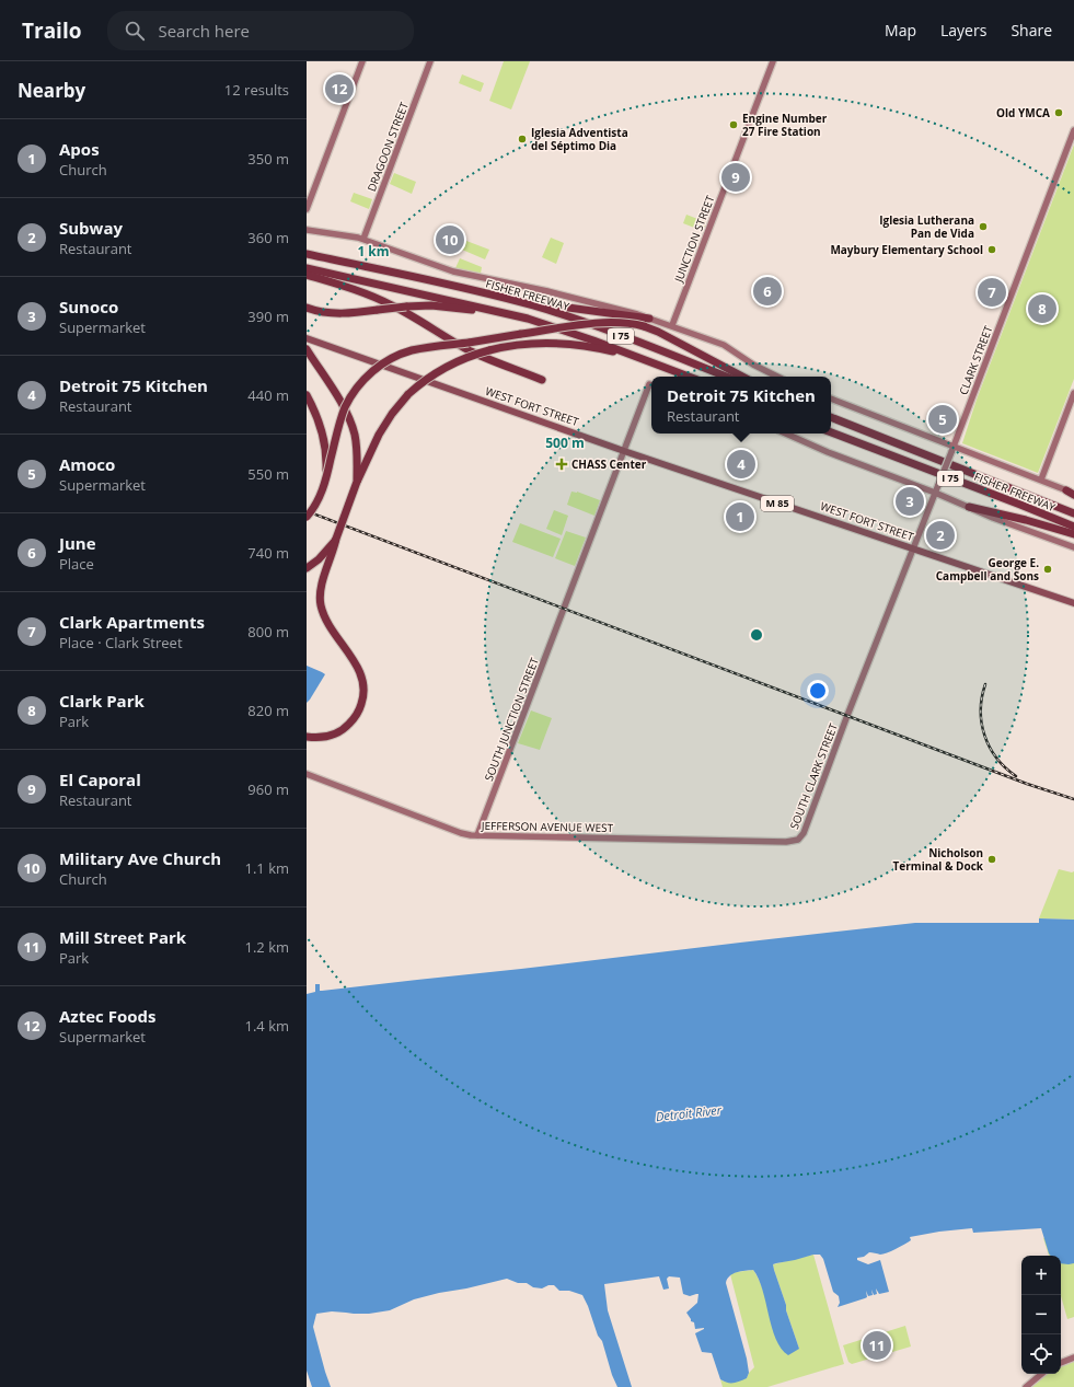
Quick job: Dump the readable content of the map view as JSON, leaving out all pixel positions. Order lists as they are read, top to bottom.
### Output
{
  "streets": {
    "highway": ["FISHER FREEWAY", "I 75"],
    "main road": [
      "DRAGOON STREET",
      "JUNCTION STREET",
      "CLARK STREET",
      "WEST FORT STREET",
      "M 85",
      "SOUTH JUNCTION STREET",
      "SOUTH CLARK STREET",
      "JEFFERSON AVENUE WEST"
    ]
  },
  "crossings": [
    ["DRAGOON STREET", "FISHER FREEWAY"],
    ["JUNCTION STREET", "FISHER FREEWAY"],
    ["CLARK STREET", "WEST FORT STREET"],
    ["CLARK STREET", "SOUTH CLARK STREET"],
    ["WEST FORT STREET", "SOUTH JUNCTION STREET"],
    ["SOUTH JUNCTION STREET", "JEFFERSON AVENUE WEST"],
    ["SOUTH CLARK STREET", "JEFFERSON AVENUE WEST"]
  ],
  "water": ["Detroit River"],
  "places": {
    "other": [
      "Old YMCA",
      "Engine Number 27 Fire Station",
      "Iglesia Adventista del Séptimo Dia",
      "Iglesia Lutherana Pan de Vida",
      "Maybury Elementary School",
      "George E. Campbell and Sons",
      "Nicholson Terminal & Dock"
    ],
    "health": ["CHASS Center"]
  },
  "page": {
    "header": "Trailo",
    "search": "Search here",
    "nav": ["Map", "Layers", "Share"],
    "heading": ["Nearby", "12 results"],
    "pins": [
      "12",
      "9",
      "10",
      "6",
      "7",
      "8",
      "5",
      "4",
      "3",
      "1",
      "2",
      "11"
    ],
    "list": [
      {
        "mark": "1",
        "name": "Apos",
        "note": "Church",
        "value": "350 m"
      },
      {
        "mark": "2",
        "name": "Subway",
        "note": "Restaurant",
        "value": "360 m"
      },
      {
        "mark": "3",
        "name": "Sunoco",
        "note": "Supermarket",
        "value": "390 m"
      },
      {
        "mark": "4",
        "name": "Detroit 75 Kitchen",
        "note": "Restaurant",
        "value": "440 m"
      },
      {
        "mark": "5",
        "name": "Amoco",
        "note": "Supermarket",
        "value": "550 m"
      },
      {
        "mark": "6",
        "name": "June",
        "note": "Place",
        "value": "740 m"
      },
      {
        "mark": "7",
        "name": "Clark Apartments",
        "note": "Place · Clark Street",
        "value": "800 m"
      },
      {
        "mark": "8",
        "name": "Clark Park",
        "note": "Park",
        "value": "820 m"
      },
      {
        "mark": "9",
        "name": "El Caporal",
        "note": "Restaurant",
        "value": "960 m"
      },
      {
        "mark": "10",
        "name": "Military Ave Church",
        "note": "Church",
        "value": "1.1 km"
      },
      {
        "mark": "11",
        "name": "Mill Street Park",
        "note": "Park",
        "value": "1.2 km"
      },
      {
        "mark": "12",
        "name": "Aztec Foods",
        "note": "Supermarket",
        "value": "1.4 km"
      }
    ],
    "popup": ["Detroit 75 Kitchen", "Restaurant"],
    "map_buttons": ["+", "−"]
  },
  "rings": ["1 km", "500 m"]
}
